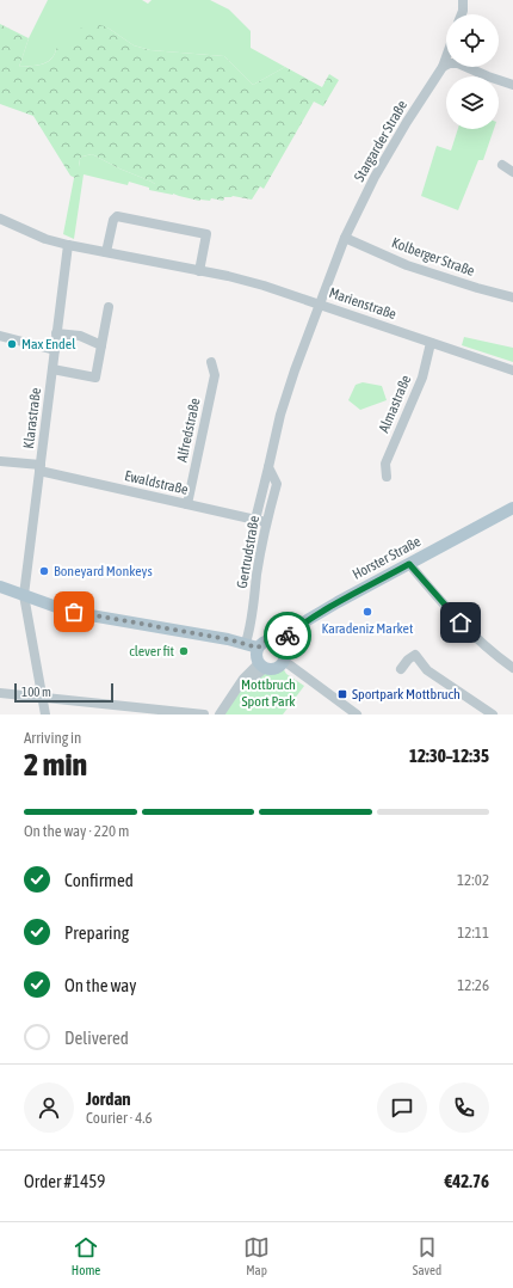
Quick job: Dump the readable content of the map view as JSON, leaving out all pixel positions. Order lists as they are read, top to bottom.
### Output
{
  "streets": {
    "main road": ["Horster Straße"],
    "street": [
      "Stargarder Straße",
      "Kolberger Straße",
      "Marienstraße",
      "Almastraße",
      "Klarastraße",
      "Alfredstraße",
      "Ewaldstraße",
      "Gertrudstraße"
    ]
  },
  "crossings": [
    ["Stargarder Straße", "Kolberger Straße"],
    ["Stargarder Straße", "Marienstraße"],
    ["Stargarder Straße", "Gertrudstraße"],
    ["Marienstraße", "Almastraße"],
    ["Marienstraße", "Klarastraße"],
    ["Marienstraße", "Gertrudstraße"],
    ["Klarastraße", "Ewaldstraße"],
    ["Alfredstraße", "Ewaldstraße"],
    ["Ewaldstraße", "Gertrudstraße"]
  ],
  "parks": ["Mottbruch Sport Park"],
  "places": {
    "other": [
      "Max Endel",
      "Boneyard Monkeys",
      "Karadeniz Market",
      "clever fit"
    ],
    "transit": ["Sportpark Mottbruch"]
  },
  "scale_bar": "100 m",
  "page": {
    "scale": "100 m",
    "heading": ["2 min", "Arriving in", "12:30–12:35"],
    "panel": [
      "Jordan",
      "Courier · 4.6",
      "Order #1459",
      "€42.76"
    ],
    "bar": "On the way · 220 m",
    "list": [
      ["Confirmed", "12:02"],
      ["Preparing", "12:11"],
      ["On the way", "12:26"],
      "Delivered"
    ],
    "tabs": ["Home", "Map", "Saved"]
  }
}
